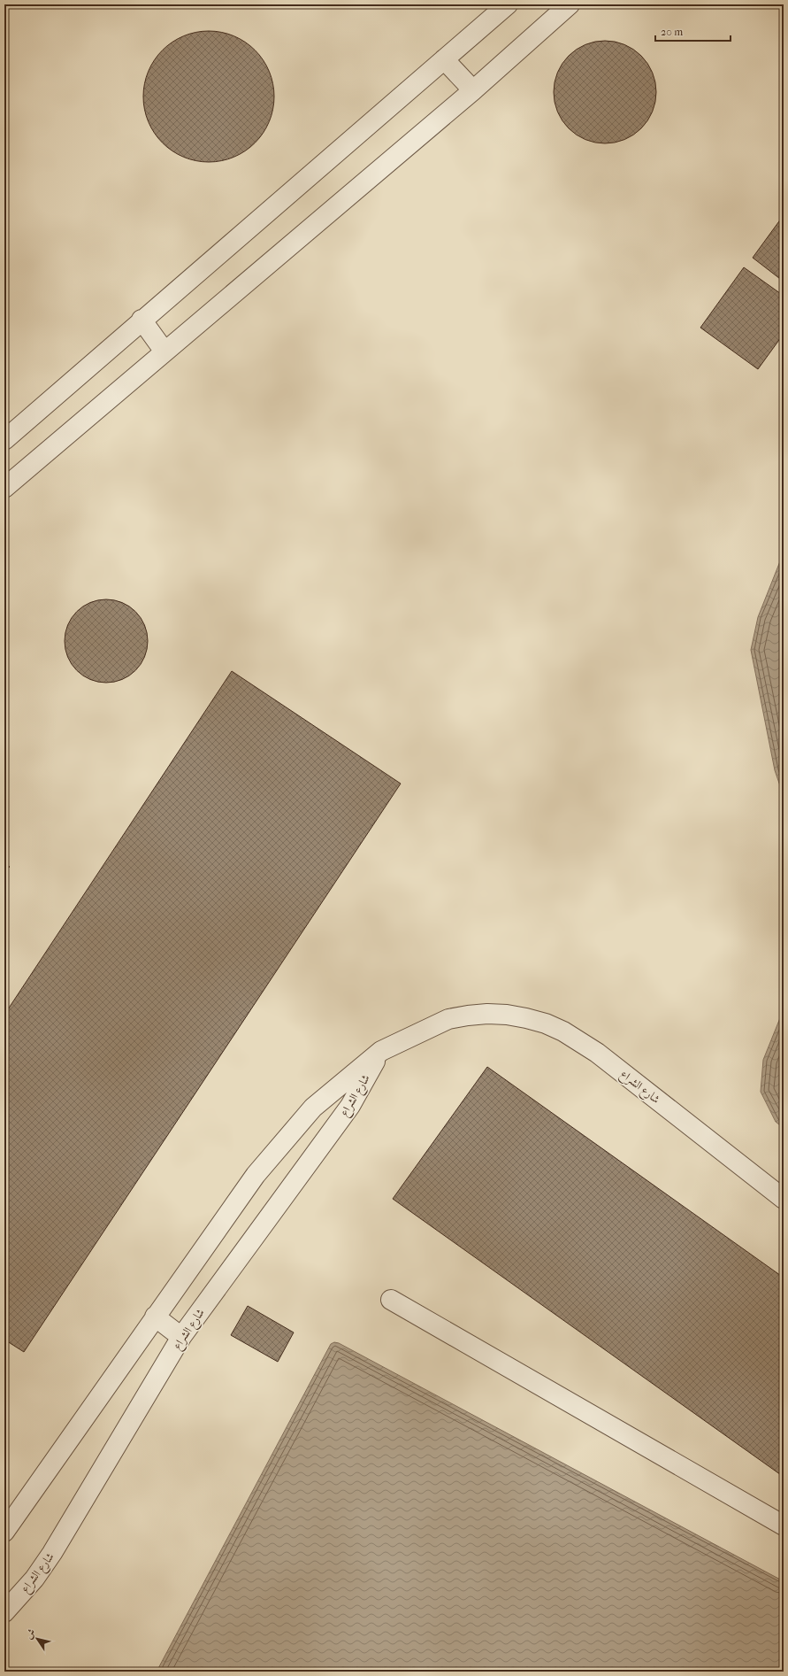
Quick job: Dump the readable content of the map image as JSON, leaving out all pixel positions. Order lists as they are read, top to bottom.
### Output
{
  "streets": {
    "street": ["شارع الشراع"]
  },
  "scale_bar": "20 m",
  "north": "top left"
}
